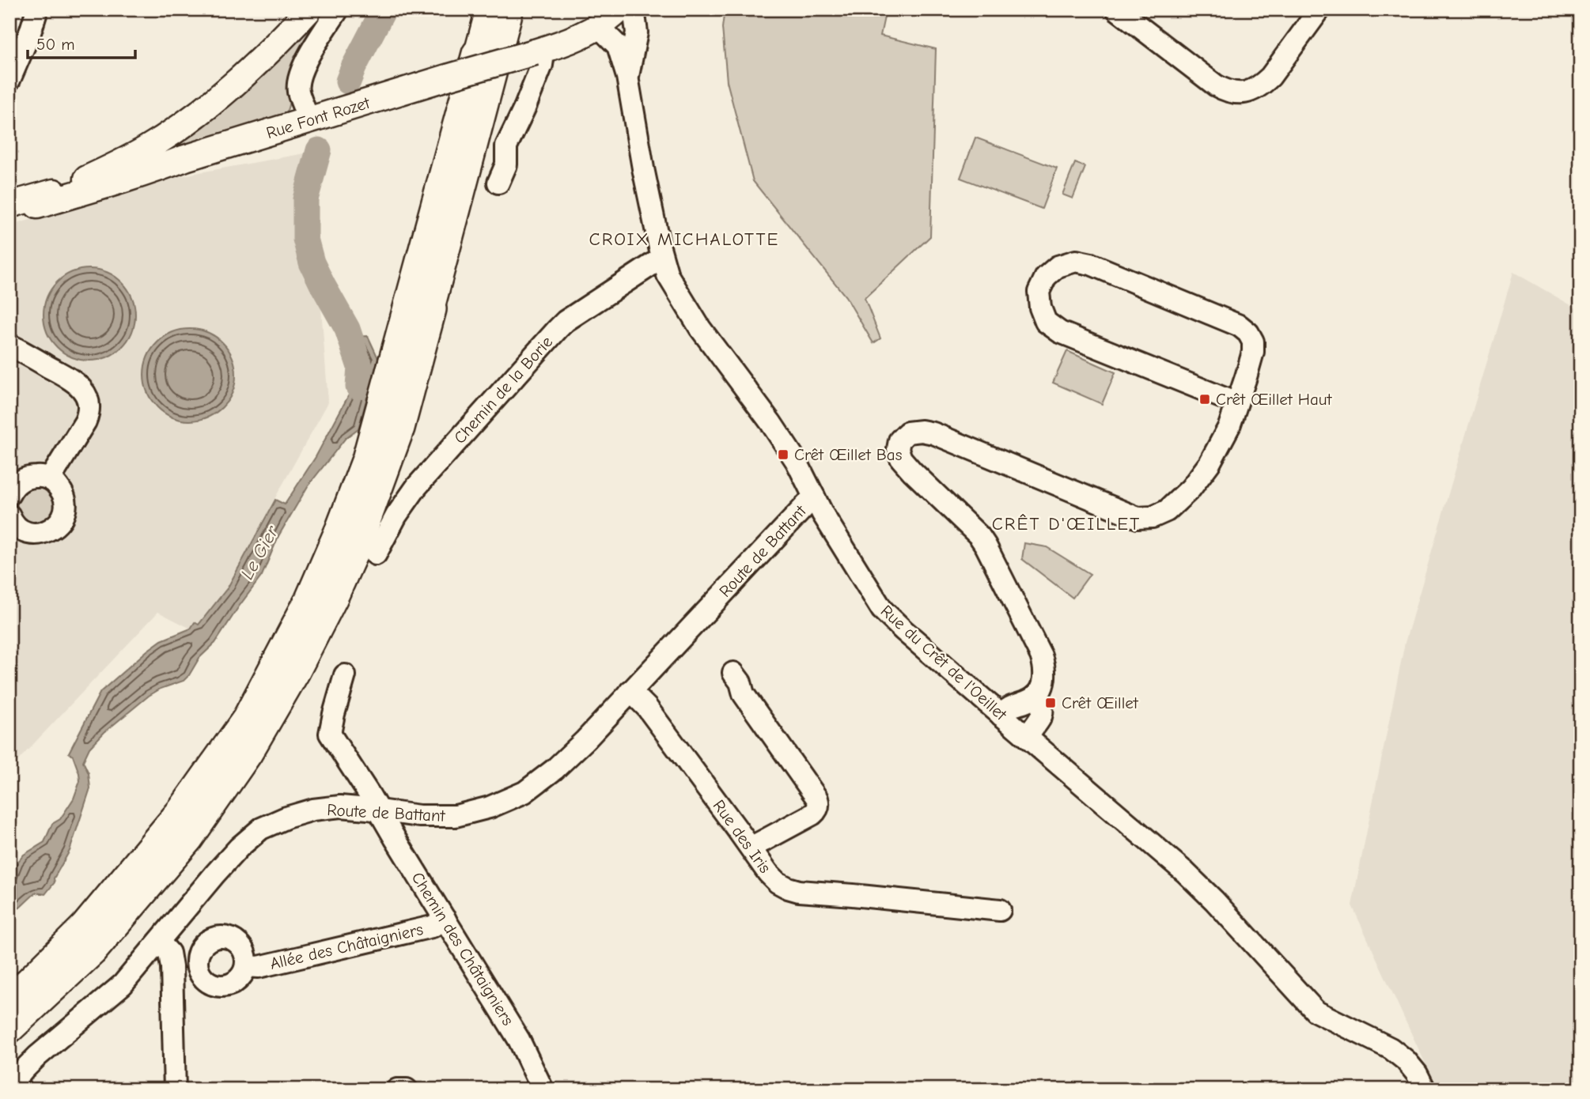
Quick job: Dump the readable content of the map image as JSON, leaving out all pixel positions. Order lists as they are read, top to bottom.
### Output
{
  "streets": {
    "main road": ["Rue Font Rozet"],
    "street": [
      "Chemin de la Borie",
      "Route de Battant",
      "Rue du Crêt de l'Oeillet",
      "Rue des Iris",
      "Allée des Châtaigniers",
      "Chemin des Châtaigniers"
    ]
  },
  "crossings": [
    ["Chemin de la Borie", "Rue du Crêt de l'Oeillet"],
    ["Route de Battant", "Rue du Crêt de l'Oeillet"],
    ["Route de Battant", "Rue des Iris"],
    ["Route de Battant", "Chemin des Châtaigniers"],
    ["Allée des Châtaigniers", "Chemin des Châtaigniers"]
  ],
  "districts": ["CROIX MICHALOTTE", "CRÊT D'ŒILLET"],
  "water": ["Le Gier"],
  "places": {
    "transit": ["Crêt Œillet Haut", "Crêt Œillet Bas", "Crêt Œillet"]
  },
  "scale_bar": "50 m"
}
